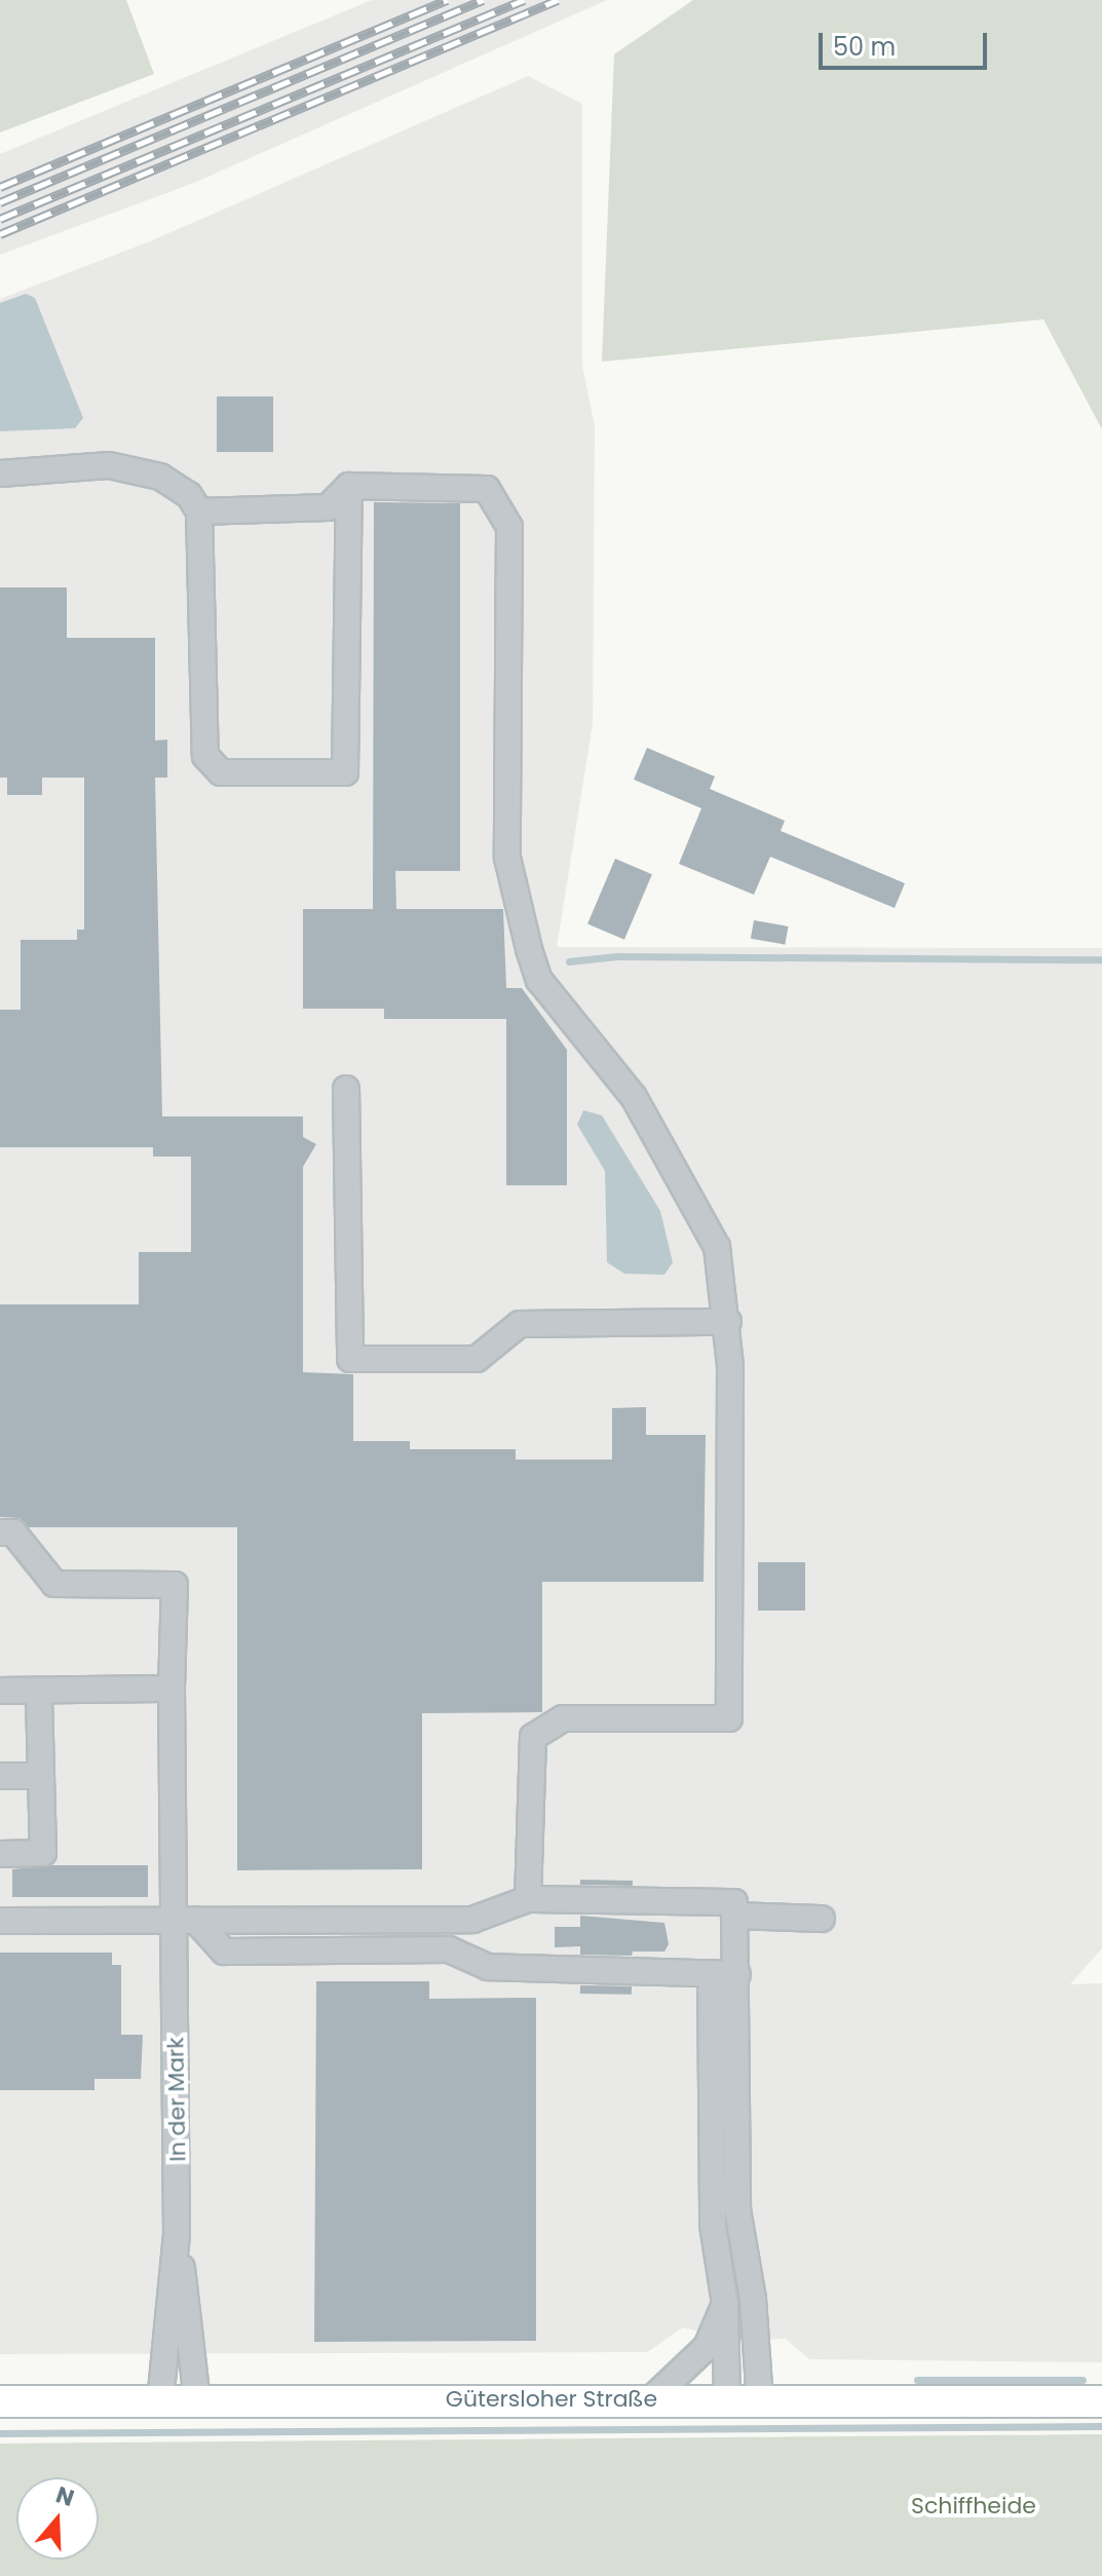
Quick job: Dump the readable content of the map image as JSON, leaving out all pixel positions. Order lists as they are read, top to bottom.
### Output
{
  "streets": {
    "main road": ["Gütersloher Straße"],
    "street": ["In der Mark"]
  },
  "crossings": [
    ["In der Mark", "Gütersloher Straße"]
  ],
  "parks": ["Schiffheide"],
  "scale_bar": "50 m",
  "north": "top"
}
